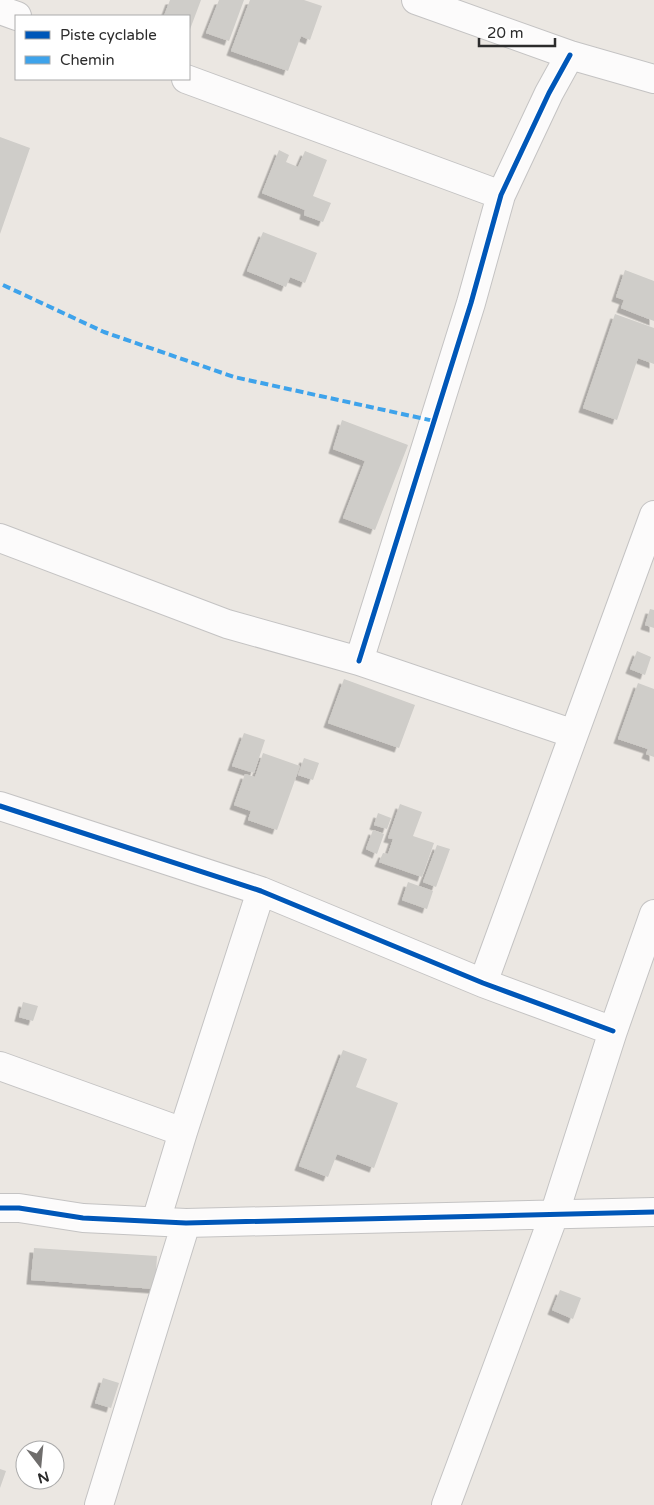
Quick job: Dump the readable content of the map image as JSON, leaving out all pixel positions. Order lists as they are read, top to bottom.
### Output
{
  "legend": ["Piste cyclable", "Chemin"],
  "scale_bar": "20 m",
  "north": "bottom"
}
